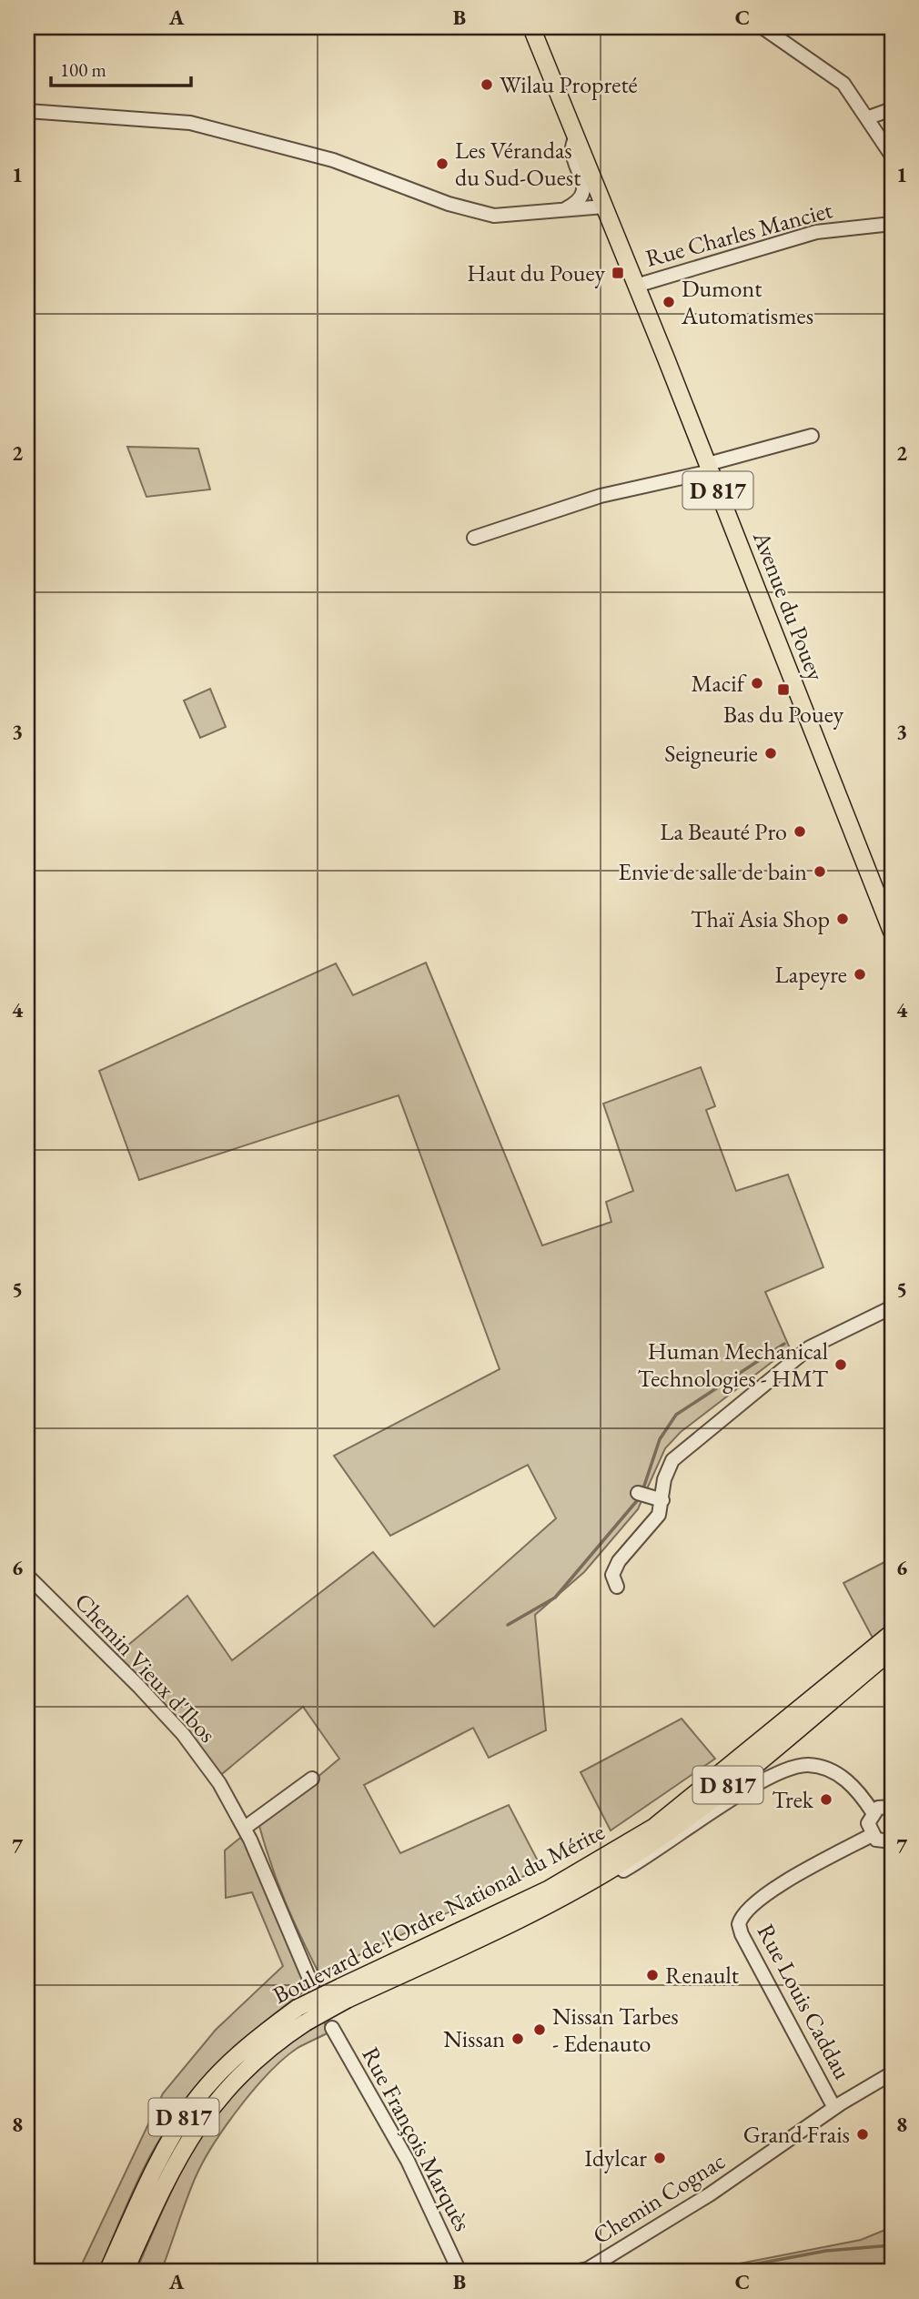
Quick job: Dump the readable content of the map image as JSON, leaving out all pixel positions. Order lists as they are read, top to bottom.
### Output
{
  "streets": {
    "main road": ["D 817", "Avenue du Pouey", "Boulevard de l'Ordre National du Mérite"],
    "street": [
      "Rue Charles Manciet",
      "Chemin Vieux d'Ibos",
      "Rue Louis Caddau",
      "Rue François Marquès",
      "Chemin Cognac"
    ]
  },
  "crossings": [
    ["Rue Charles Manciet", "Avenue du Pouey"],
    ["Rue Louis Caddau", "Chemin Cognac"]
  ],
  "places": {
    "other": [
      "Wilau Propreté",
      "Les Vérandas du Sud-Ouest",
      "Dumont Automatismes",
      "Macif",
      "Seigneurie",
      "La Beauté Pro",
      "Envie de salle de bain",
      "Thaï Asia Shop",
      "Lapeyre",
      "Human Mechanical Technologies - HMT",
      "Trek",
      "Renault",
      "Nissan Tarbes - Edenauto",
      "Nissan",
      "Grand Frais",
      "Idylcar"
    ],
    "transit": ["Haut du Pouey", "Bas du Pouey"]
  },
  "scale_bar": "100 m",
  "grid": {
    "columns": ["A", "B", "C"],
    "rows": [
      "1",
      "2",
      "3",
      "4",
      "5",
      "6",
      "7",
      "8"
    ]
  }
}
